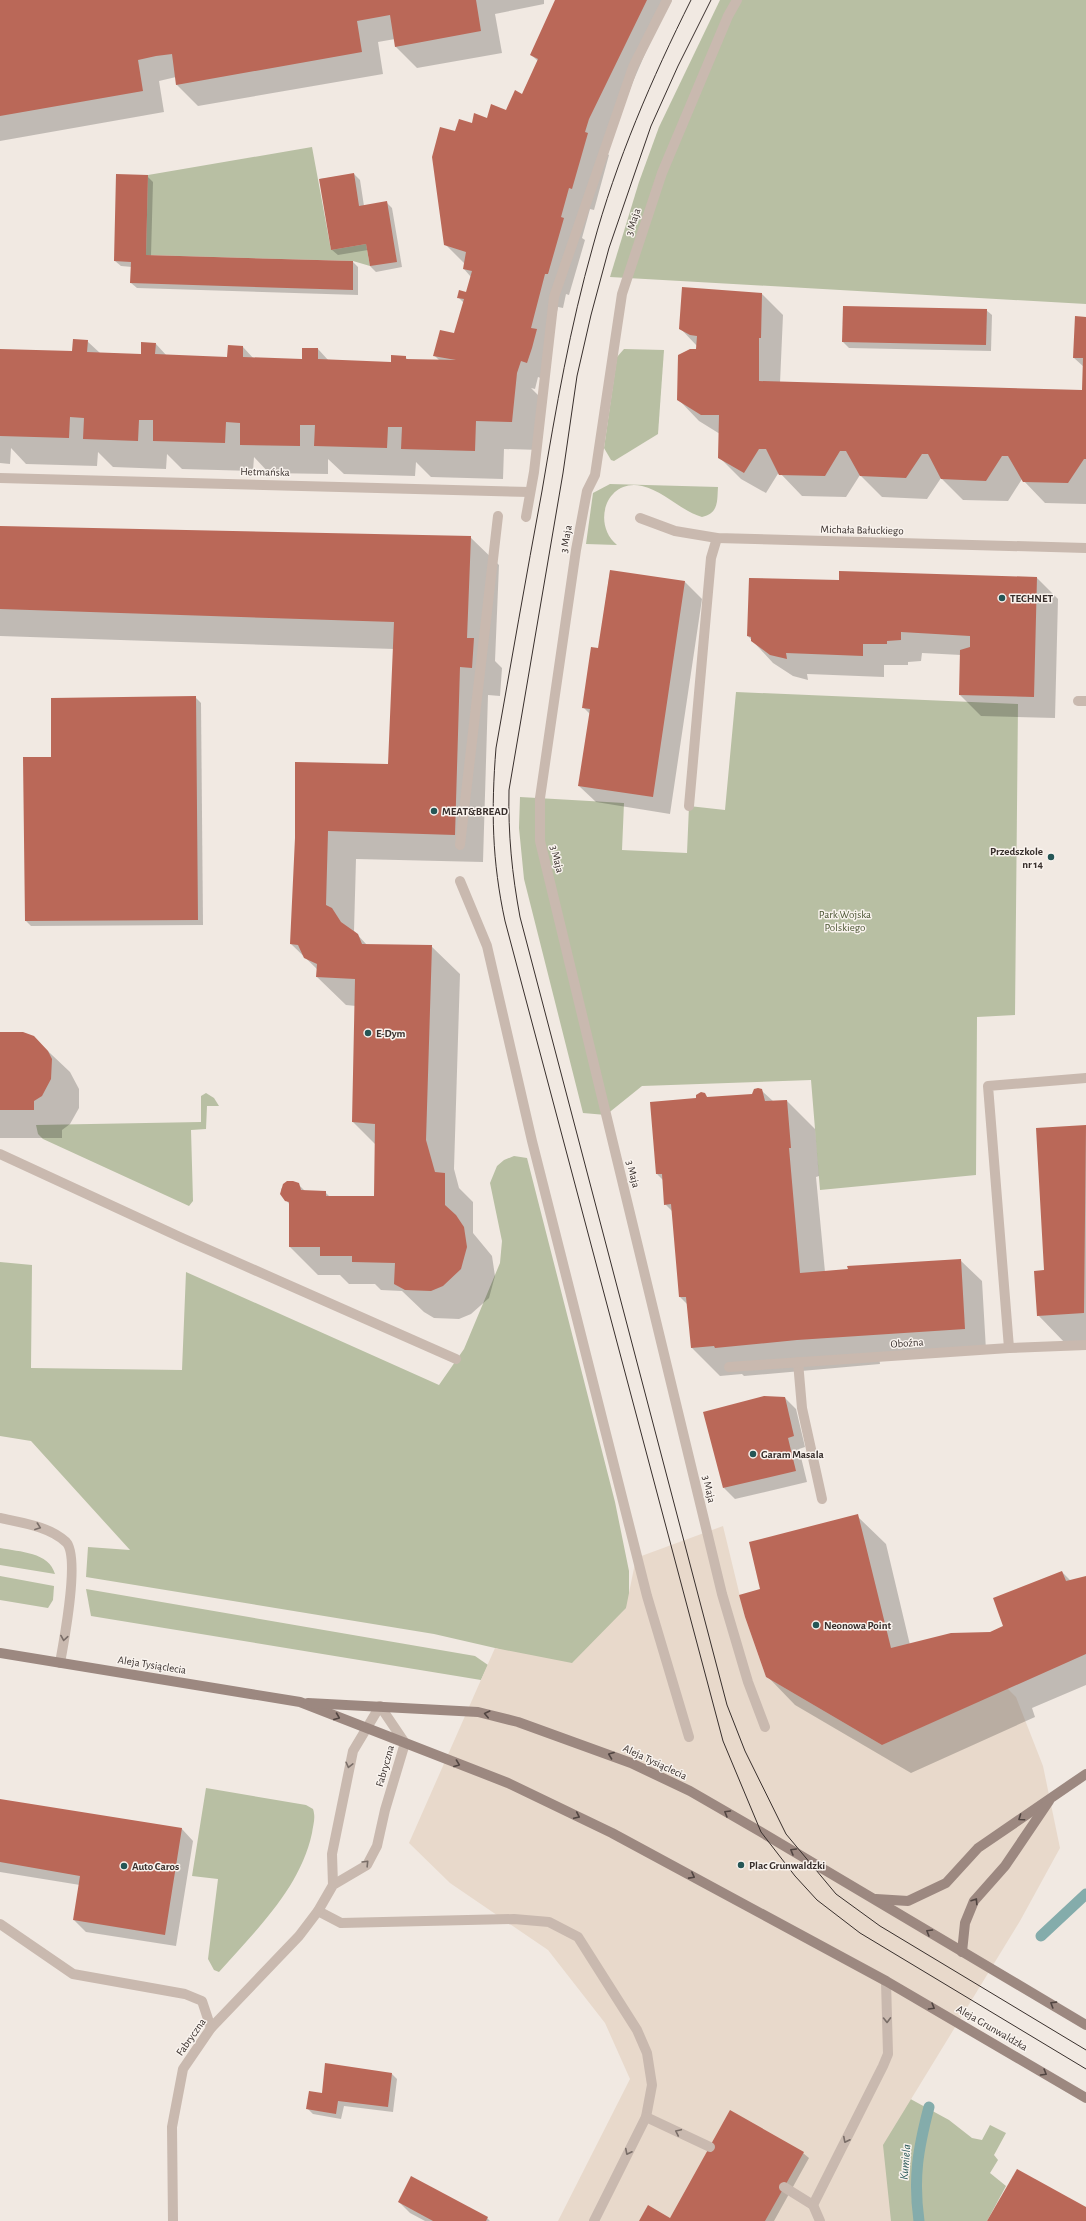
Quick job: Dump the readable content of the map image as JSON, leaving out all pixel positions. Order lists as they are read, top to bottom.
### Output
{
  "streets": {
    "main road": ["Aleja Tysiąclecia", "Aleja Grunwaldzka"],
    "street": [
      "3 Maja",
      "Hetmańska",
      "Michała Bałuckiego",
      "Oboźna",
      "Fabryczna"
    ]
  },
  "crossings": [
    ["Aleja Tysiąclecia", "Fabryczna"],
    ["Aleja Tysiąclecia", "Aleja Grunwaldzka"]
  ],
  "water": ["Kumiela"],
  "parks": ["Park Wojska Polskiego"],
  "places": [
    "TECHNET",
    "MEAT&BREAD",
    "Przedszkole nr 14",
    "E-Dym",
    "Garam Masala",
    "Neonowa Point",
    "Plac Grunwaldzki",
    "Auto Caros"
  ]
}
